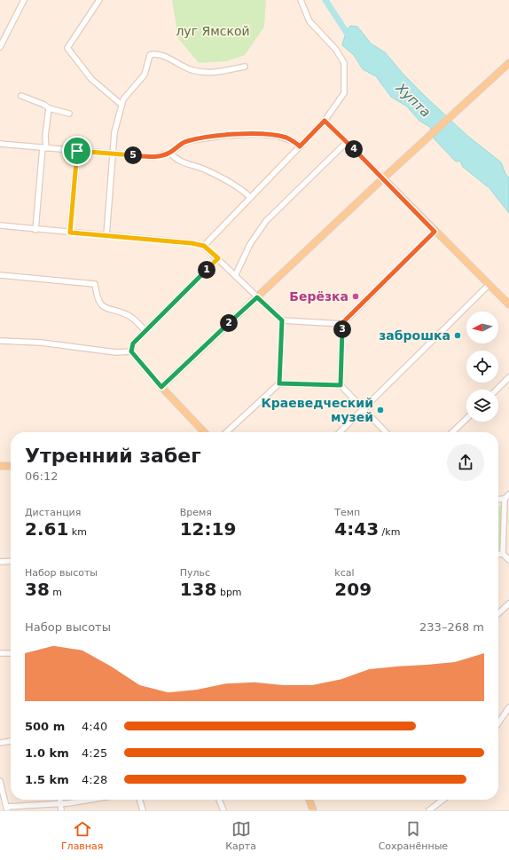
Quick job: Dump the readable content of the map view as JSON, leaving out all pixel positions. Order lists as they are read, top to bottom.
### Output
{
  "water": ["Хупта"],
  "parks": ["луг Ямской"],
  "places": ["Берёзка", "заброшка", "Краеведческий музей"],
  "north": "left",
  "page": {
    "pins": [
      "4",
      "5",
      "1",
      "2",
      "3"
    ],
    "heading": ["Утренний забег", "06:12"],
    "stats": [
      ["Дистанция", "2.61 km"],
      ["Время", "12:19"],
      ["Темп", "4:43 /km"],
      ["Набор высоты", "38 m"],
      ["Пульс", "138 bpm"],
      ["kcal", "209"]
    ],
    "chart": ["Набор высоты", "233–268 m"],
    "list": [
      {
        "name": "500 m",
        "note": "4:40"
      },
      {
        "name": "1.0 km",
        "note": "4:25"
      },
      {
        "name": "1.5 km",
        "note": "4:28"
      }
    ],
    "tabs": ["Главная", "Карта", "Сохранённые"]
  }
}
